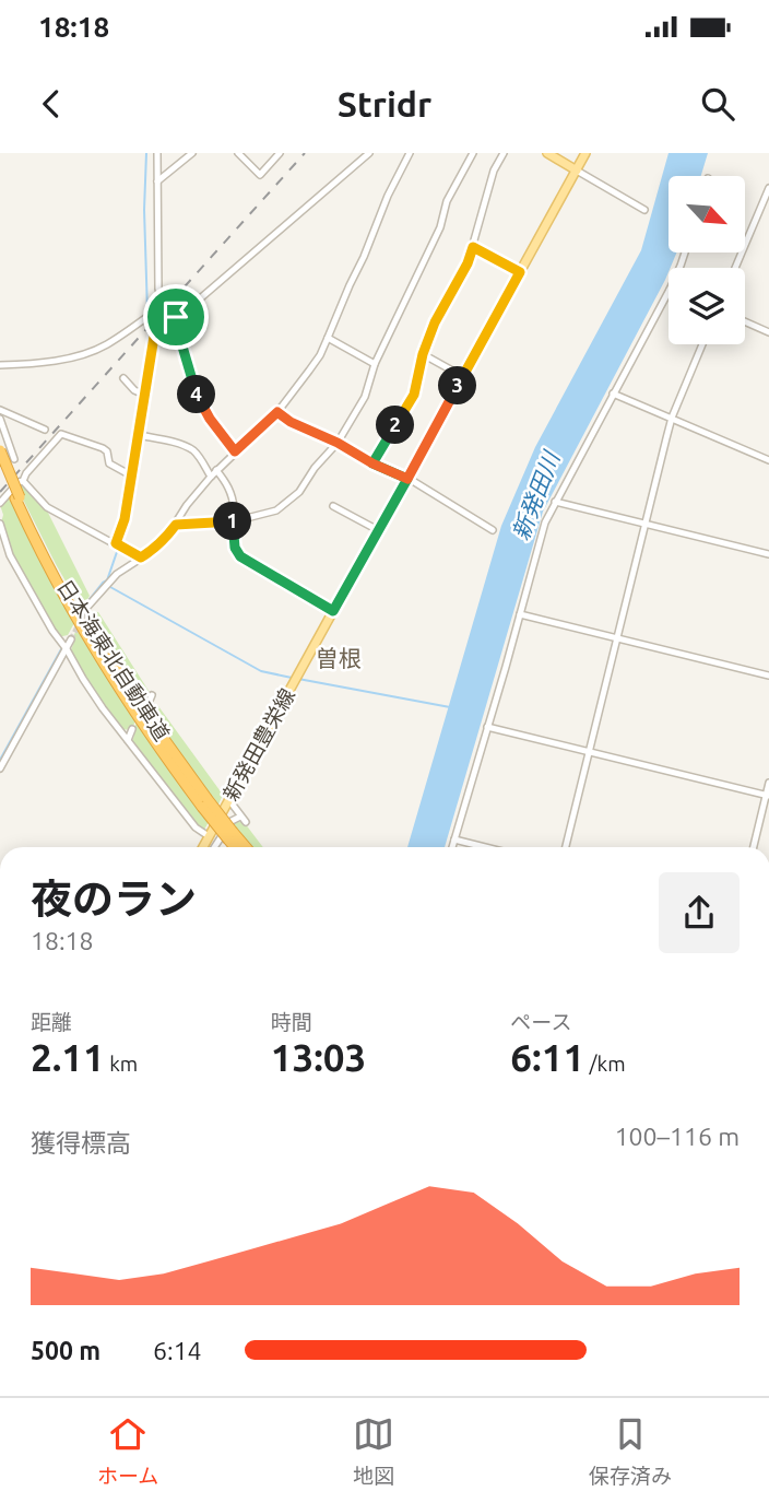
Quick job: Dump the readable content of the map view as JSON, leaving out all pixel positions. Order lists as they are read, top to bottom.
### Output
{
  "streets": {
    "highway": ["日本海東北自動車道"],
    "main road": ["新発田豊栄線"]
  },
  "districts": ["曽根"],
  "water": ["新発田川"],
  "north": "bottom right",
  "page": {
    "status": "18:18",
    "header": "Stridr",
    "pins": [
      "3",
      "4",
      "2",
      "1"
    ],
    "heading": ["夜のラン", "18:18"],
    "stats": [
      ["距離", "2.11 km"],
      ["時間", "13:03"],
      ["ペース", "6:11 /km"]
    ],
    "chart": ["獲得標高", "100–116 m"],
    "list": [
      {
        "name": "500 m",
        "note": "6:14"
      }
    ],
    "tabs": ["ホーム", "地図", "保存済み"]
  }
}
